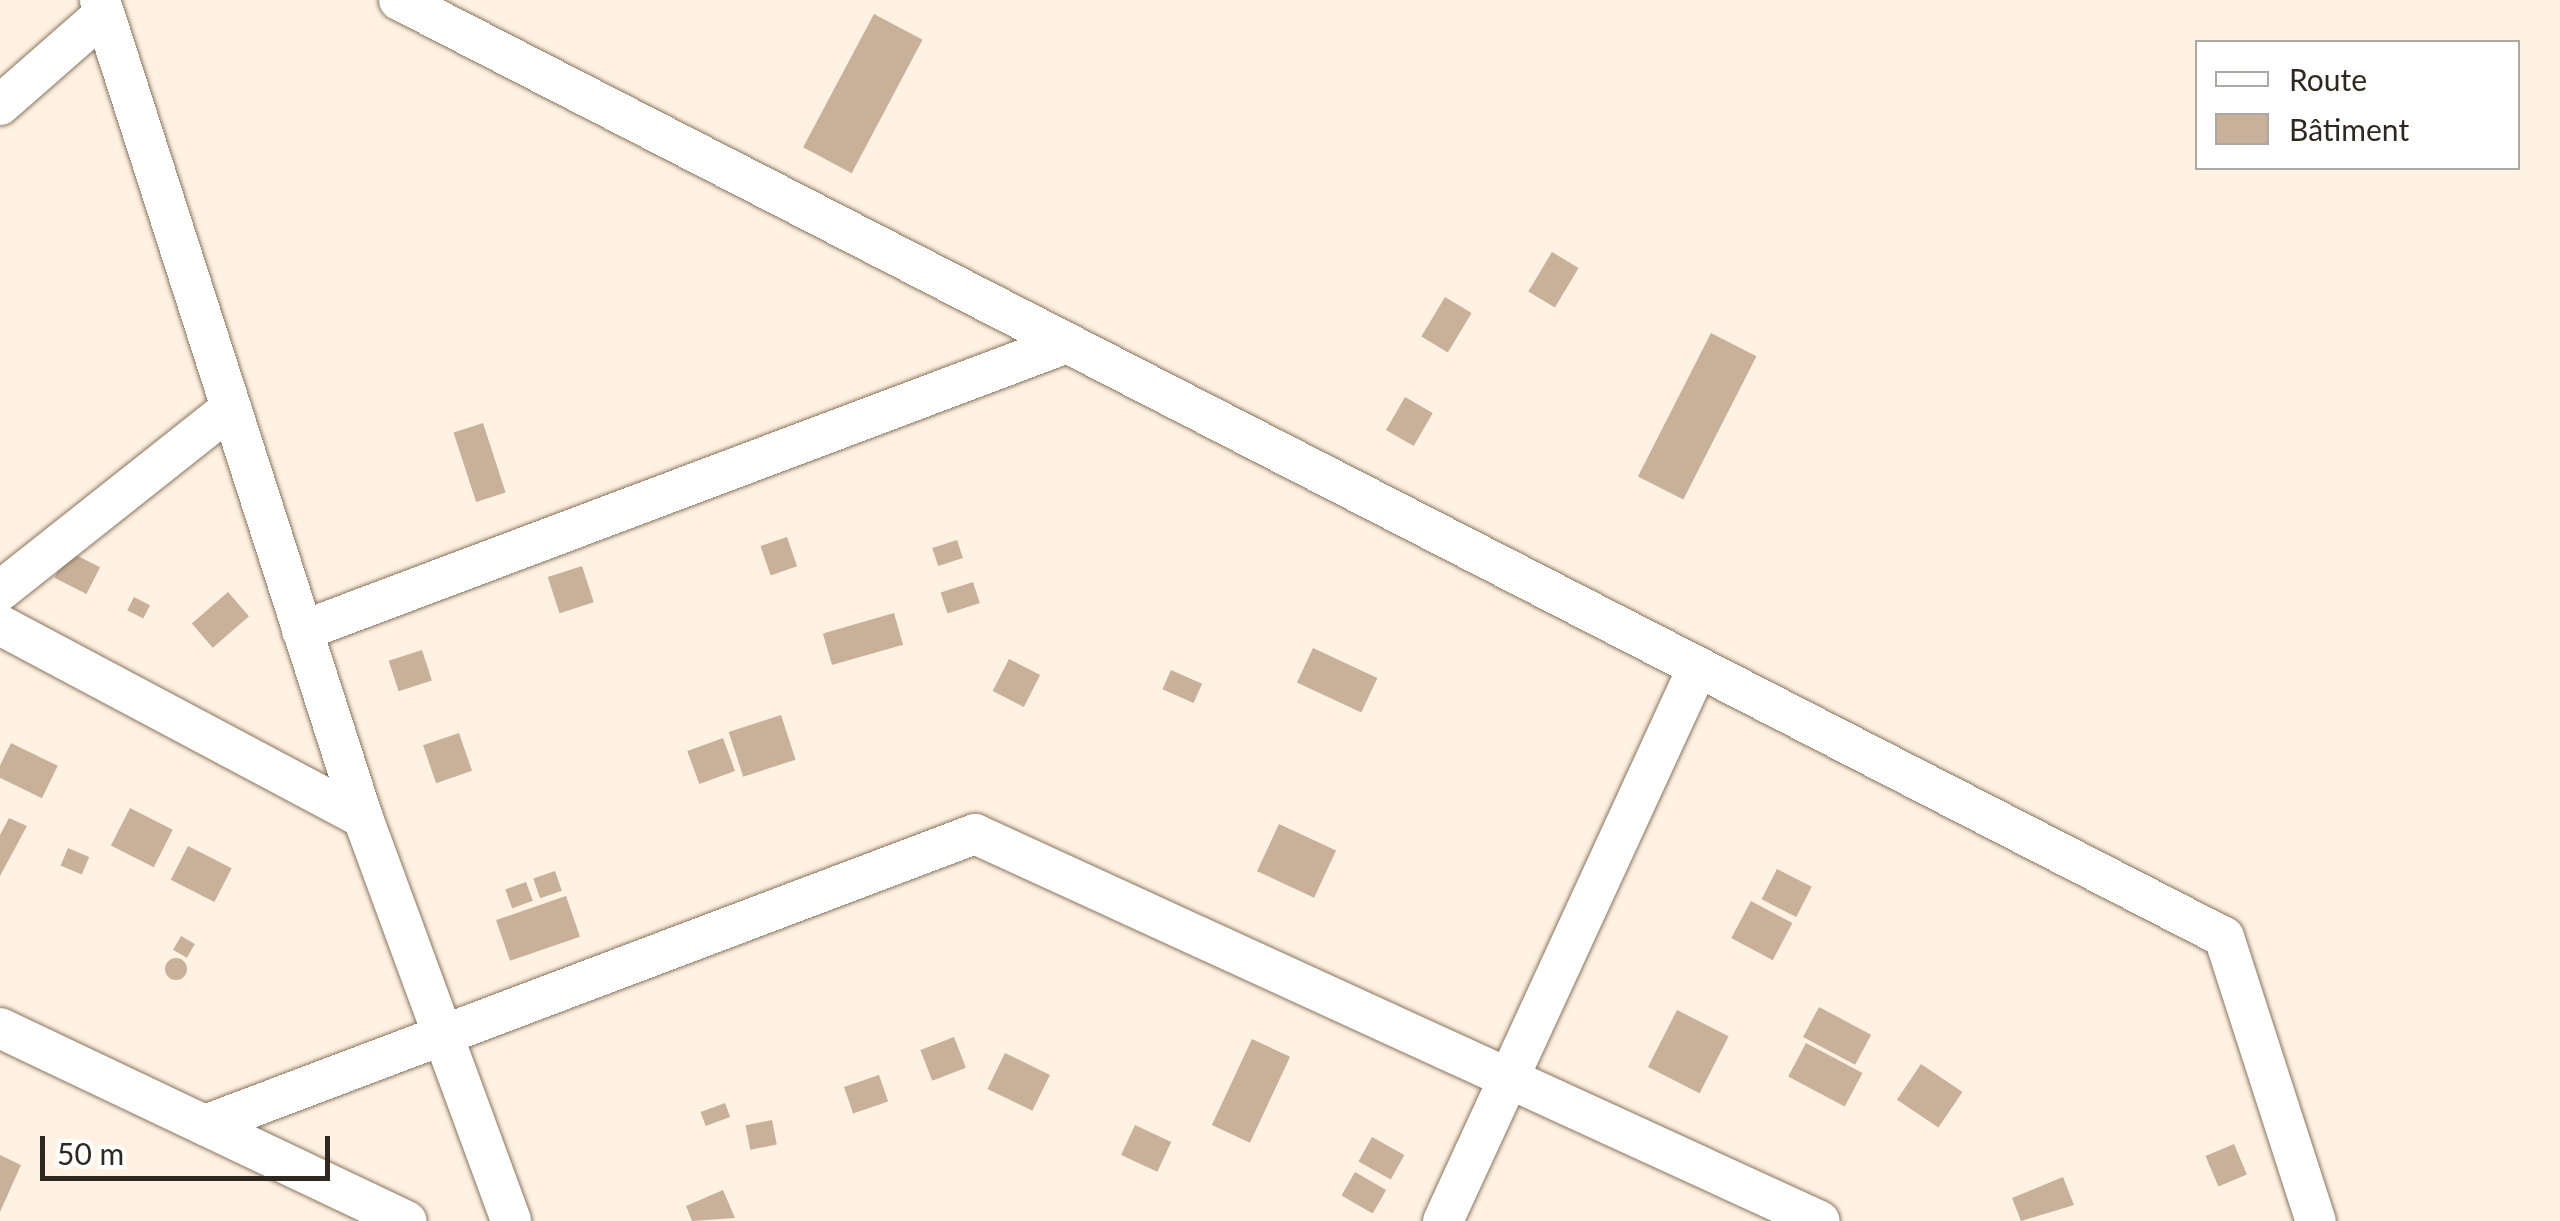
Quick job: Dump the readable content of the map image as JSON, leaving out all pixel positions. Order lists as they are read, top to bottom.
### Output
{
  "legend": ["Route", "Bâtiment"],
  "scale_bar": "50 m"
}
